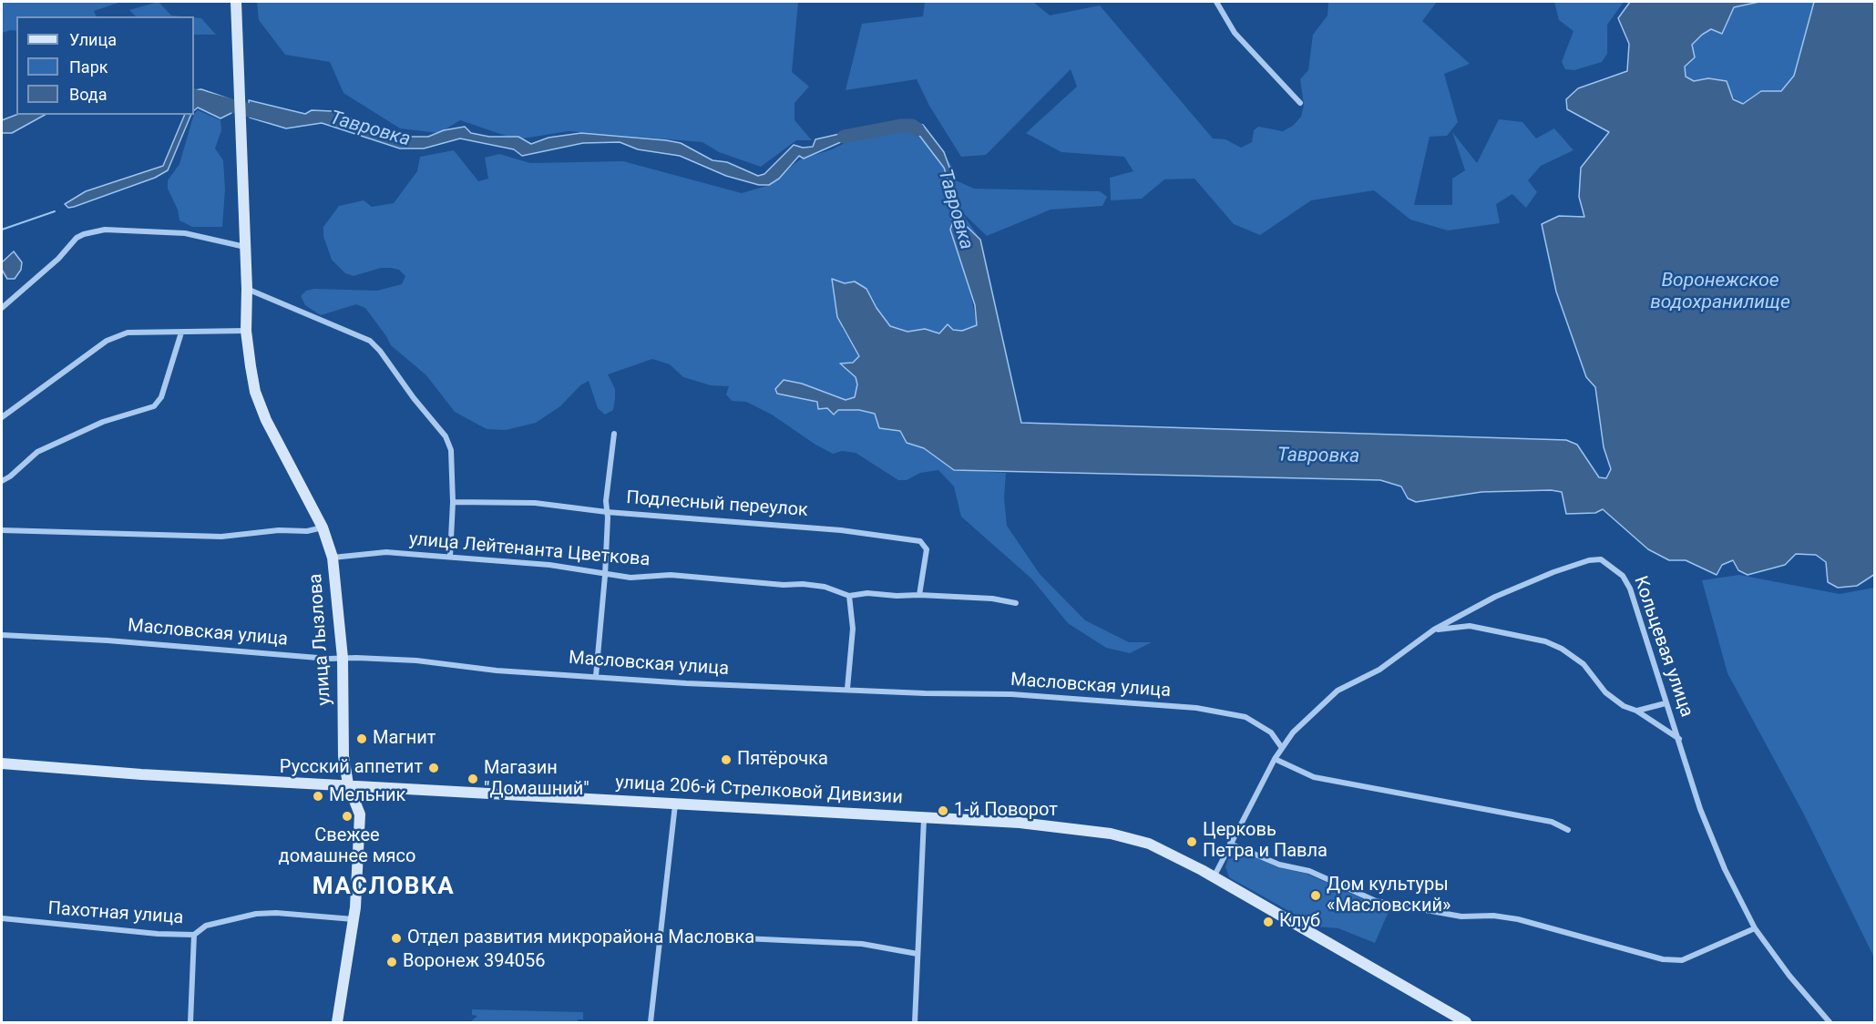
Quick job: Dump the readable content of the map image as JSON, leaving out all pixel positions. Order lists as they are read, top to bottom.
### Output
{
  "streets": {
    "main road": ["улица Лызлова", "улица 206-й Стрелковой Дивизии"],
    "street": [
      "Подлесный переулок",
      "улица Лейтенанта Цветкова",
      "Масловская улица",
      "Кольцевая улица",
      "Пахотная улица"
    ]
  },
  "crossings": [
    ["Подлесный переулок", "улица Лейтенанта Цветкова"],
    ["улица Лейтенанта Цветкова", "улица Лызлова"],
    ["Масловская улица", "улица Лызлова"],
    ["Масловская улица", "Кольцевая улица"],
    ["улица Лызлова", "улица 206-й Стрелковой Дивизии"],
    ["улица Лызлова", "Пахотная улица"],
    ["Кольцевая улица", "улица 206-й Стрелковой Дивизии"]
  ],
  "districts": ["МАСЛОВКА"],
  "water": ["Тавровка", "Воронежское водохранилище"],
  "places": [
    "Магнит",
    "Пятёрочка",
    "Русский аппетит",
    "Магазин \"Домашний\"",
    "Мельник",
    "1-й Поворот",
    "Свежее домашнее мясо",
    "Церковь Петра и Павла",
    "Дом культуры «Масловский»",
    "Клуб",
    "Отдел развития микрорайона Масловка",
    "Воронеж 394056"
  ],
  "legend": ["Улица", "Парк", "Вода"]
}
